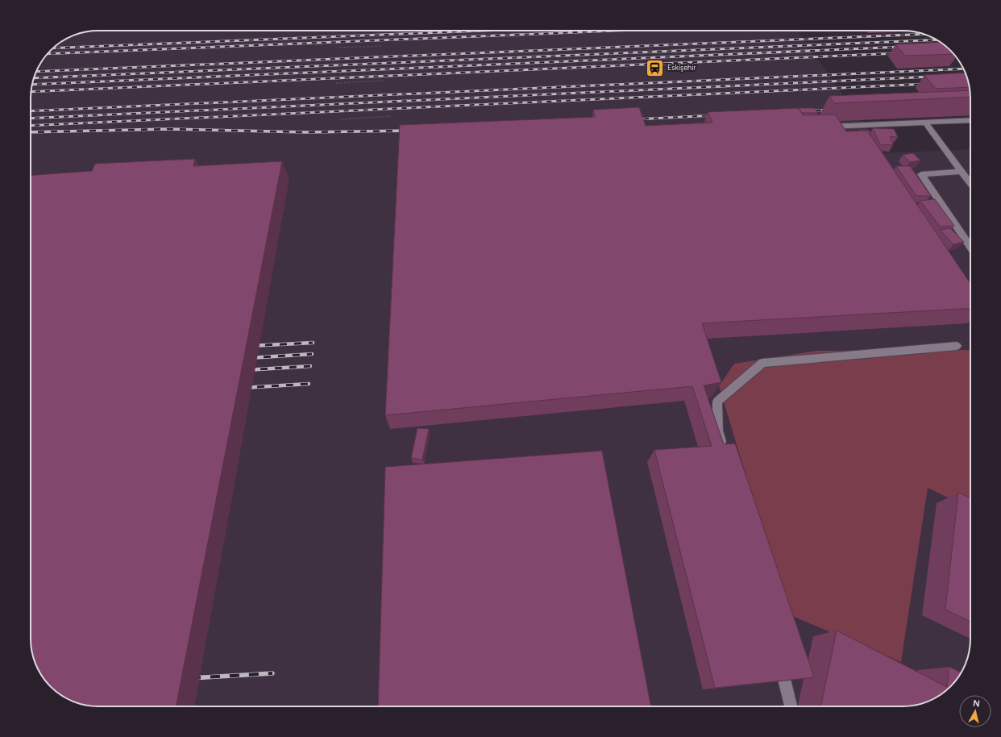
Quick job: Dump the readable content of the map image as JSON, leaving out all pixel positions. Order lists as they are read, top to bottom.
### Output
{
  "places": {
    "station": ["Eskişehir"]
  },
  "north": "top"
}
